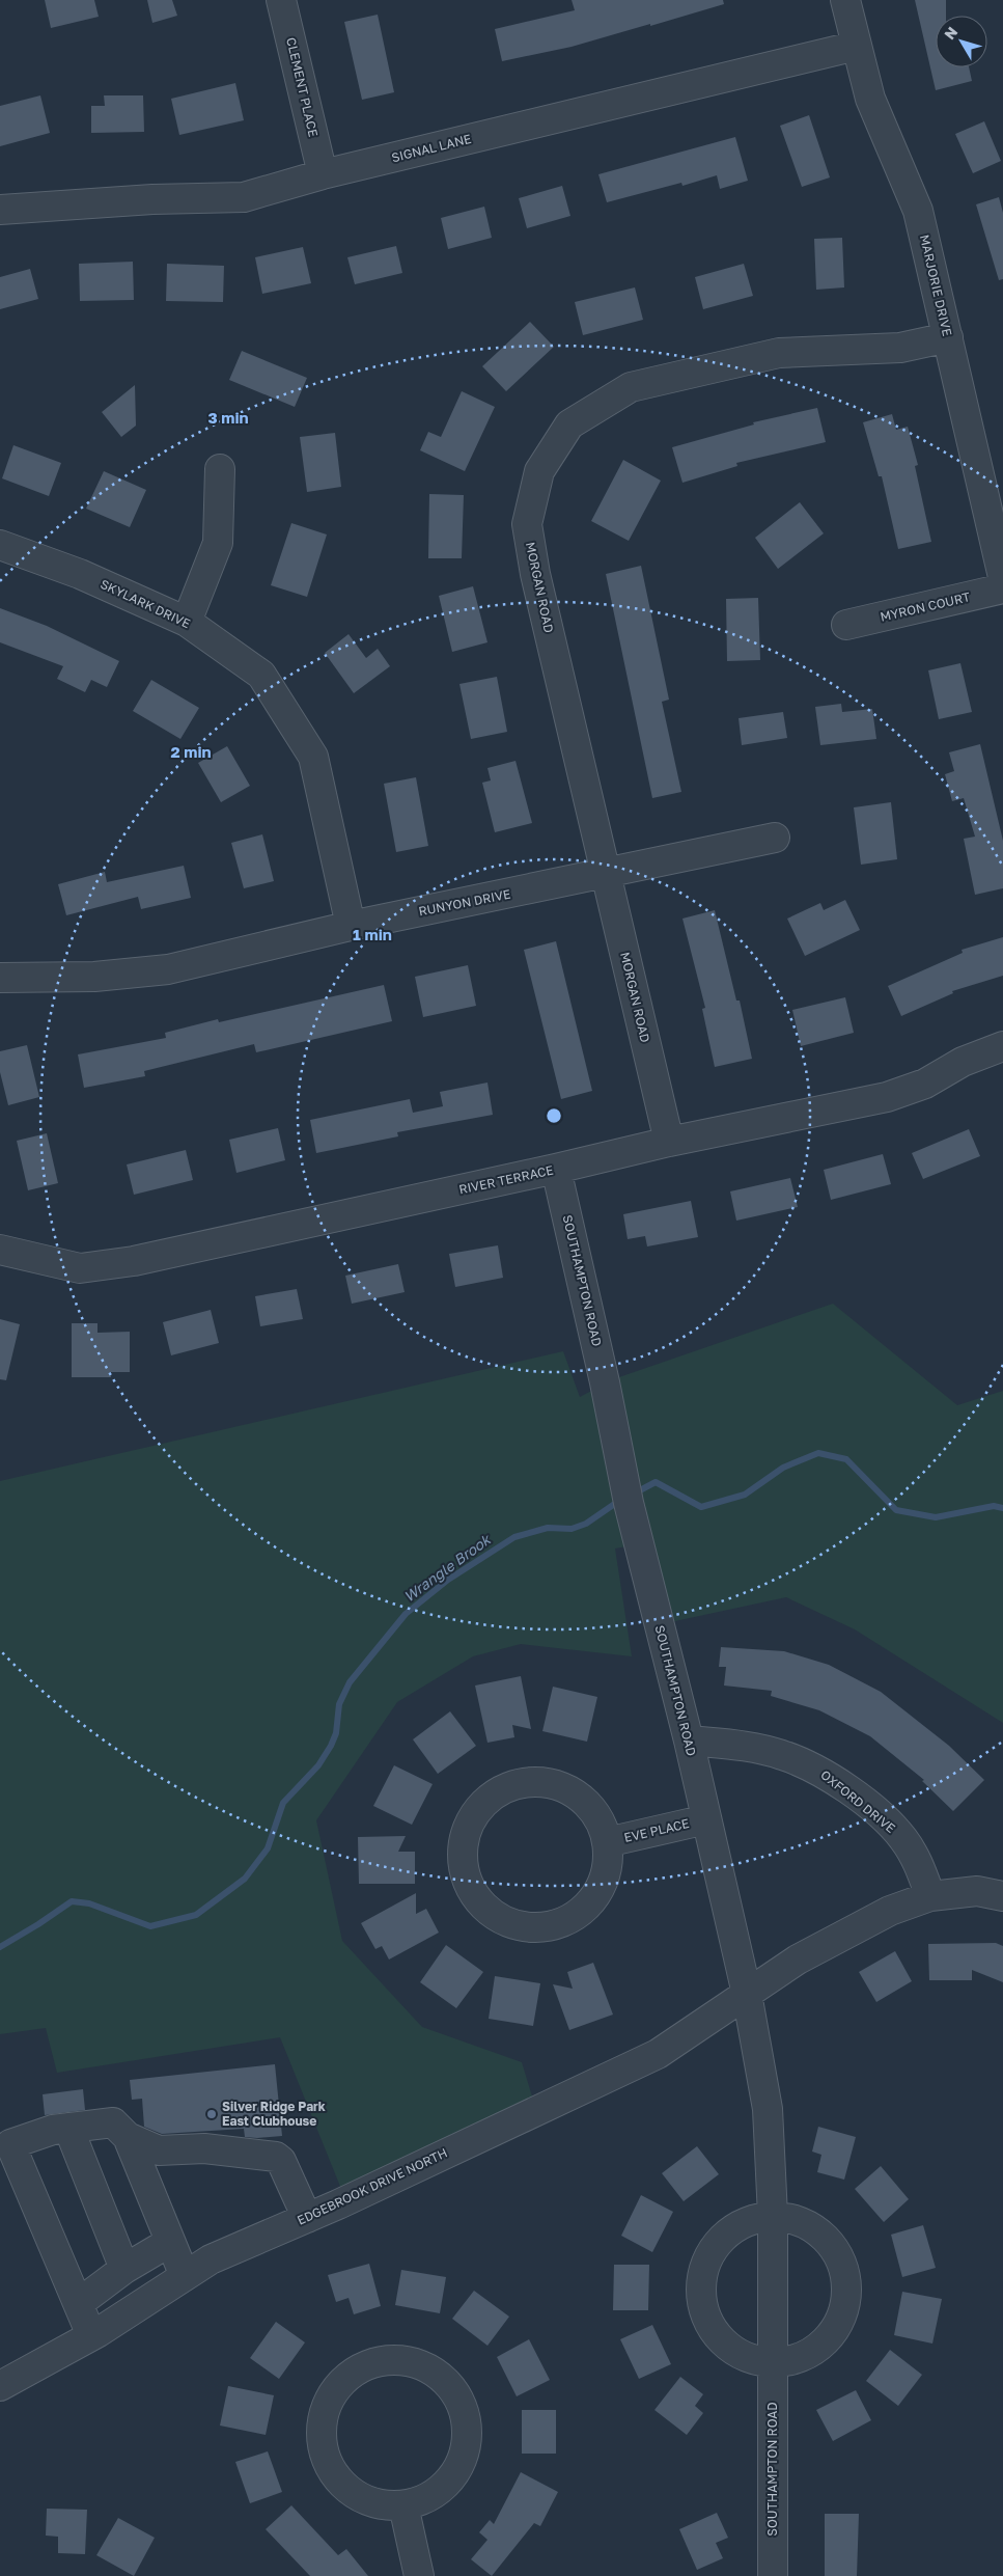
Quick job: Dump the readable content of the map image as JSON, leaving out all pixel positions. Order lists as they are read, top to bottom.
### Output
{
  "streets": {
    "street": [
      "CLEMENT PLACE",
      "SIGNAL LANE",
      "MARJORIE DRIVE",
      "MORGAN ROAD",
      "SKYLARK DRIVE",
      "MYRON COURT",
      "RUNYON DRIVE",
      "RIVER TERRACE",
      "SOUTHAMPTON ROAD",
      "OXFORD DRIVE",
      "EVE PLACE",
      "EDGEBROOK DRIVE NORTH"
    ]
  },
  "crossings": [
    ["CLEMENT PLACE", "SIGNAL LANE"],
    ["SIGNAL LANE", "MARJORIE DRIVE"],
    ["MARJORIE DRIVE", "MORGAN ROAD"],
    ["MORGAN ROAD", "RUNYON DRIVE"],
    ["MORGAN ROAD", "RIVER TERRACE"],
    ["SKYLARK DRIVE", "RUNYON DRIVE"],
    ["RIVER TERRACE", "SOUTHAMPTON ROAD"],
    ["SOUTHAMPTON ROAD", "OXFORD DRIVE"],
    ["SOUTHAMPTON ROAD", "EVE PLACE"],
    ["SOUTHAMPTON ROAD", "EDGEBROOK DRIVE NORTH"],
    ["OXFORD DRIVE", "EDGEBROOK DRIVE NORTH"]
  ],
  "water": ["Wrangle Brook"],
  "places": ["Silver Ridge Park East Clubhouse"],
  "north": "top left",
  "rings": ["3 min", "2 min", "1 min"]
}
